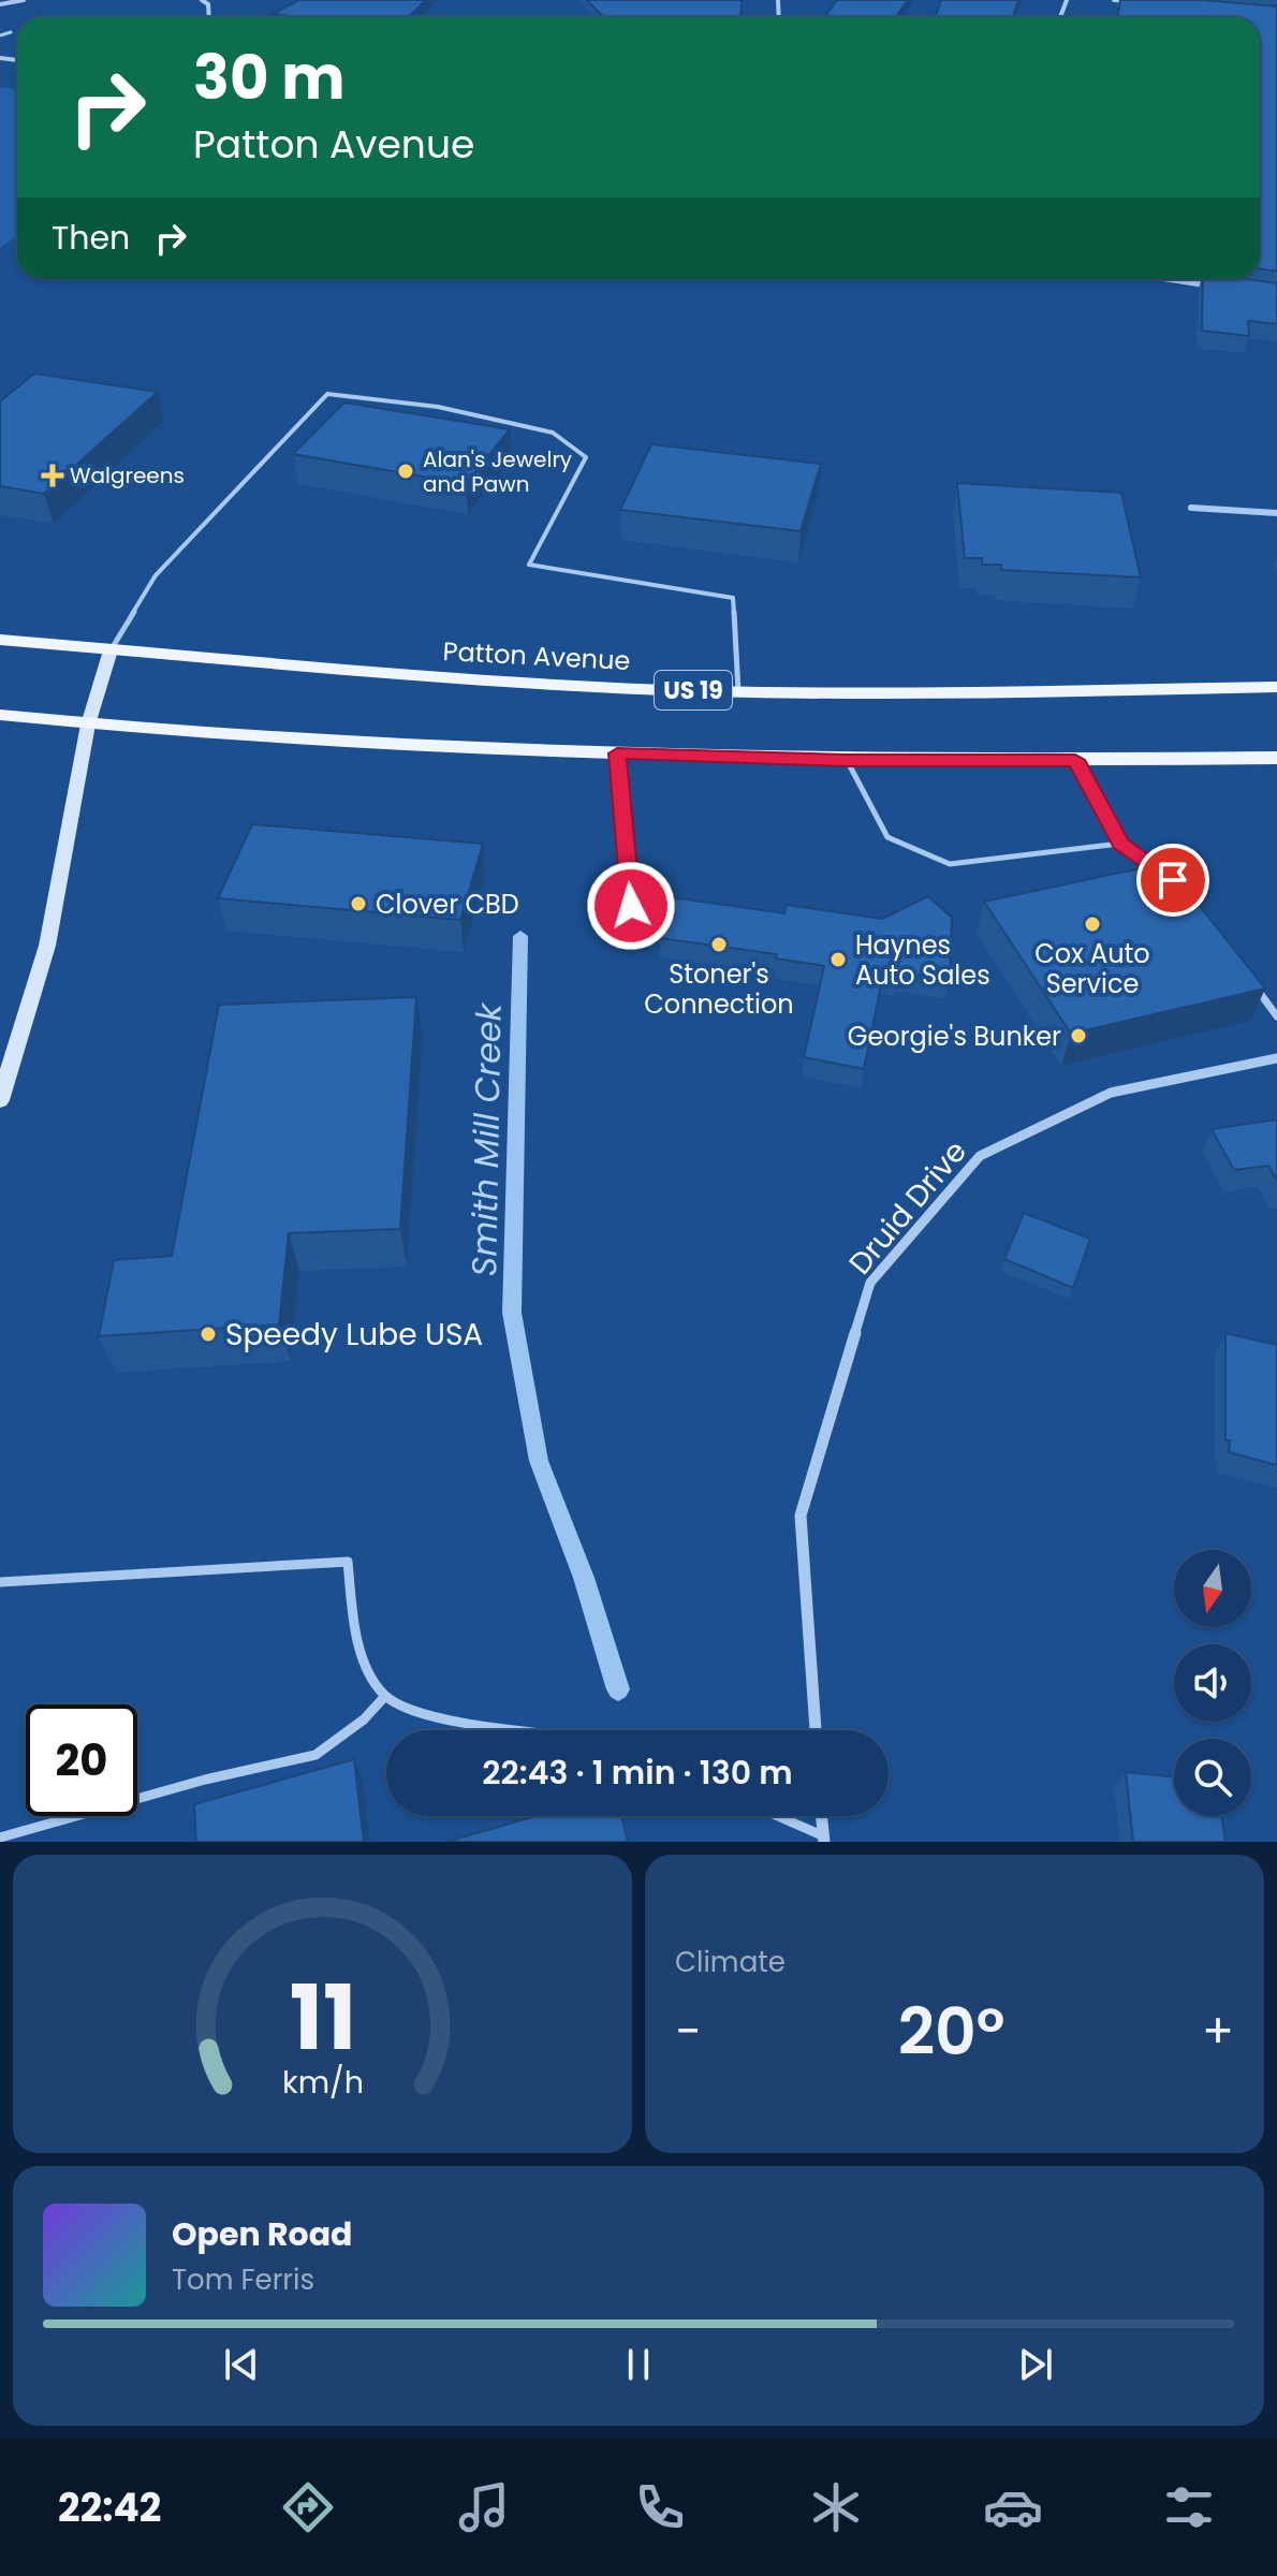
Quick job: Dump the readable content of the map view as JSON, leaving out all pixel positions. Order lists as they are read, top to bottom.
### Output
{
  "streets": {
    "main road": ["Patton Avenue", "US 19"],
    "street": ["Druid Drive"]
  },
  "water": ["Smith Mill Creek"],
  "places": {
    "other": [
      "Alan's Jewelry and Pawn",
      "Clover CBD",
      "Cox Auto Service",
      "Stoner's Connection",
      "Haynes Auto Sales",
      "Georgie's Bunker",
      "Speedy Lube USA"
    ],
    "health": ["Walgreens"]
  },
  "north": "bottom",
  "page": {
    "turn": ["30 m", "Patton Avenue"],
    "then": "Then",
    "limit": "20",
    "trip": "22:43 · 1 min · 130 m",
    "tile": "Climate",
    "heat": ["−", "20°", "+"],
    "song": ["Open Road", "Tom Ferris"],
    "tabs": "22:42",
    "gauge": ["11", "km/h"]
  }
}
